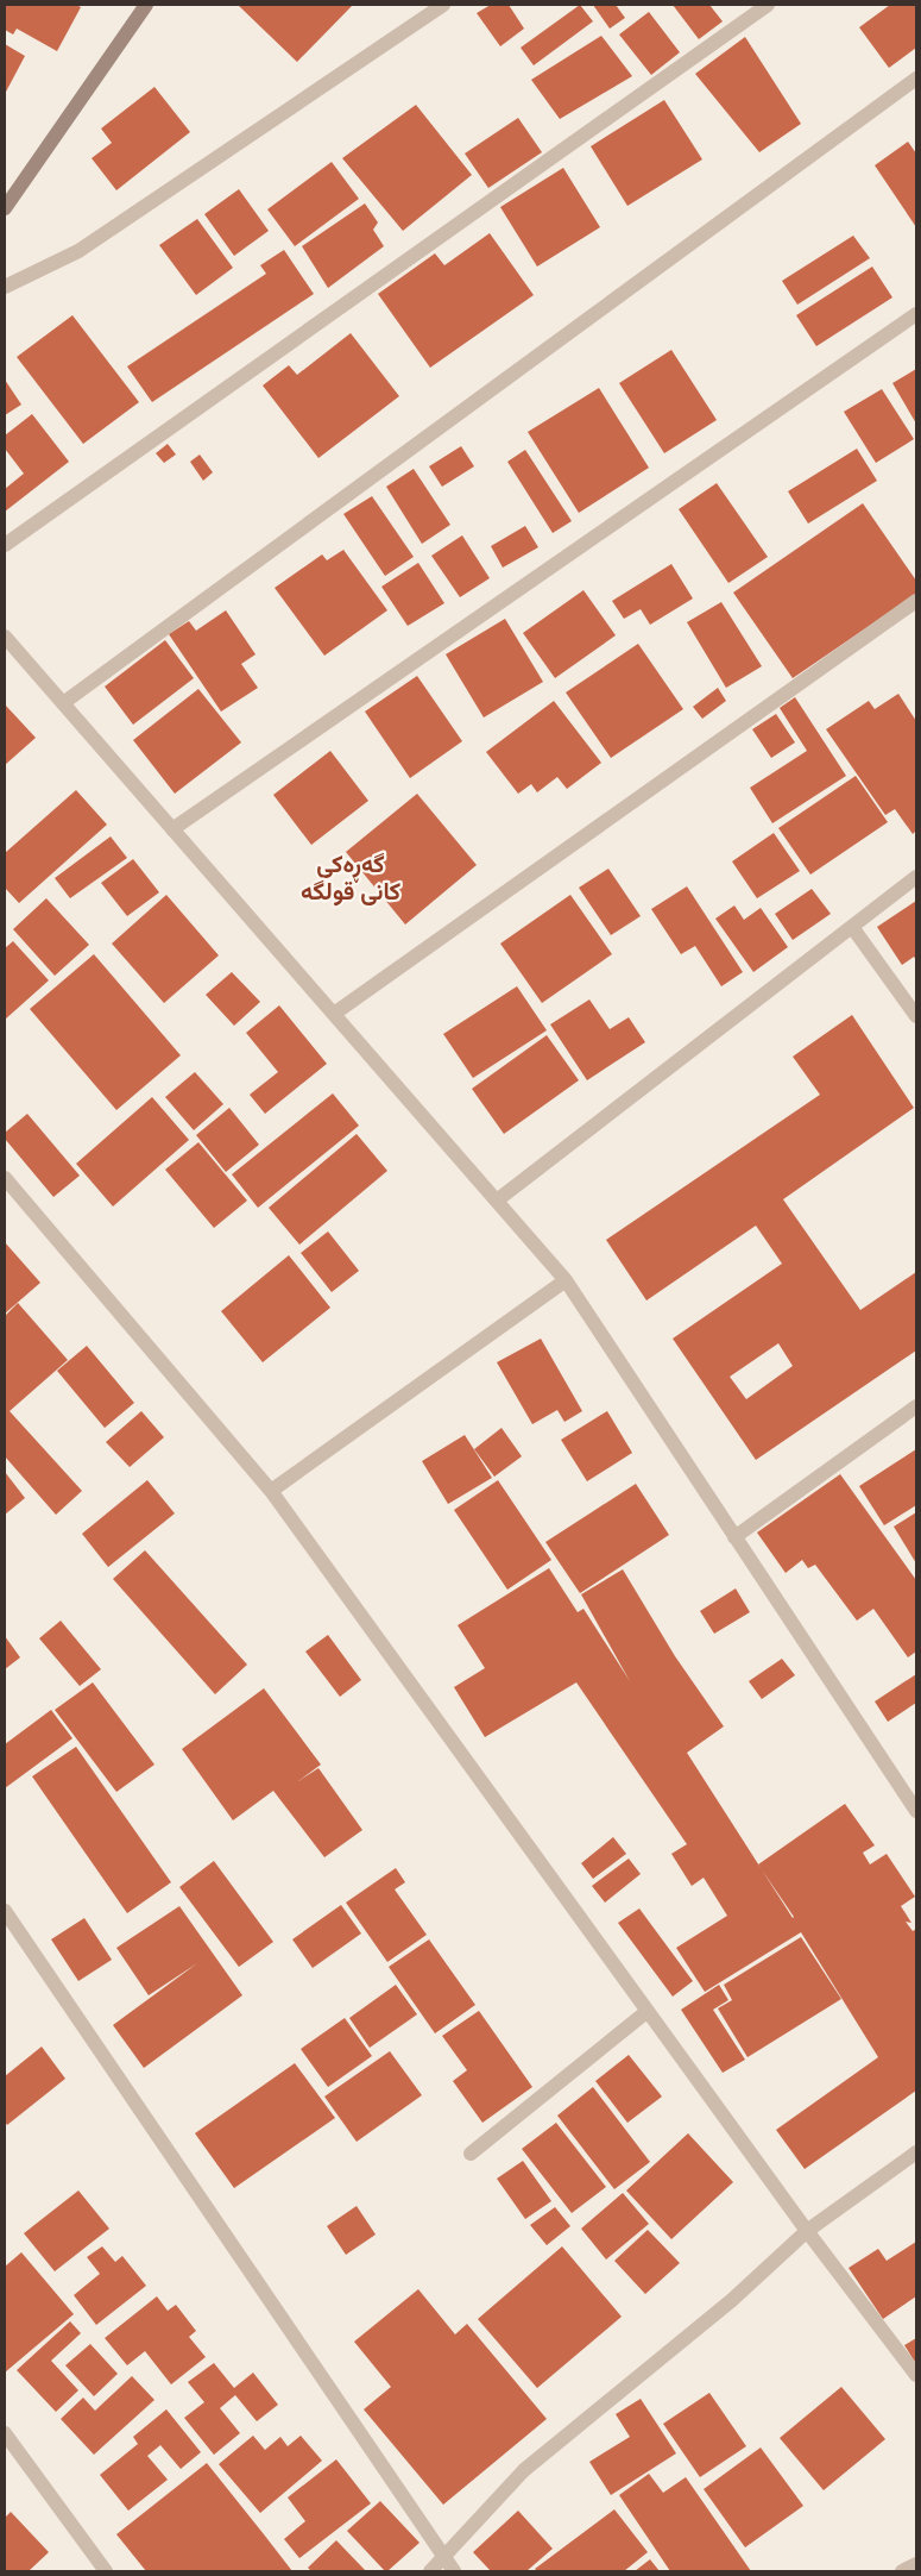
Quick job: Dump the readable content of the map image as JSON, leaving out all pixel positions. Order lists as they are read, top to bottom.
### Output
{
  "districts": ["گەڕەکی کانی قولگە"]
}
